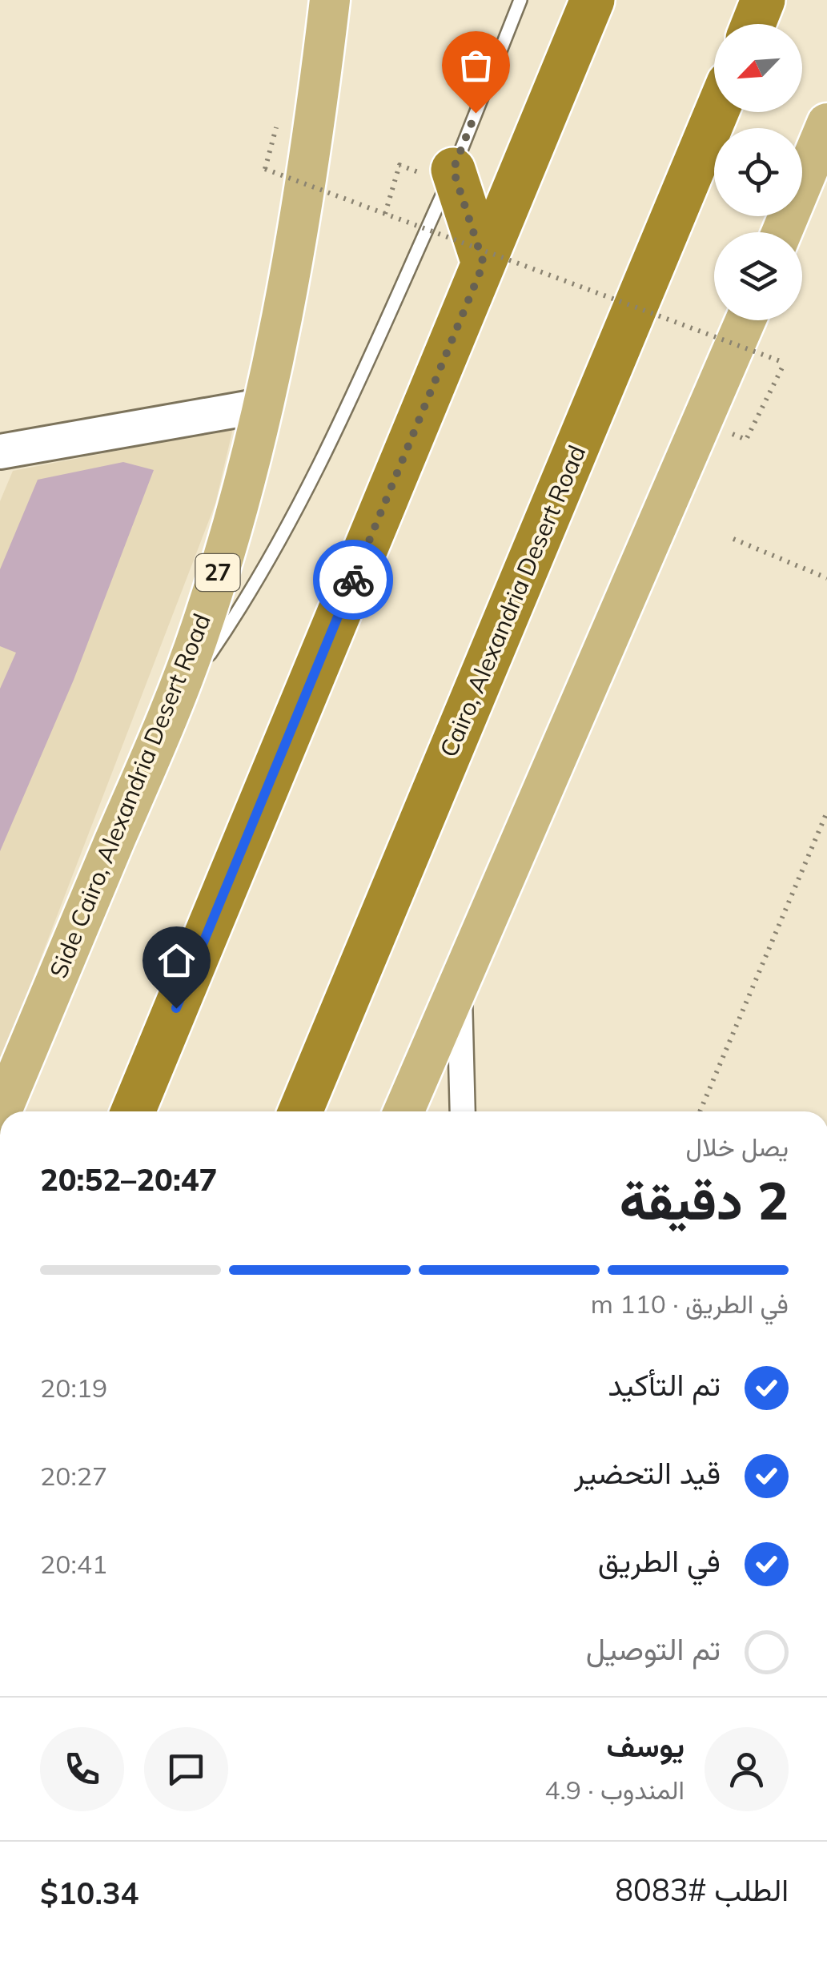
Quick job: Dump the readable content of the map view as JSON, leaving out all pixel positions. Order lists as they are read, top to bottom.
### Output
{
  "streets": {
    "highway": ["Cairo, Alexandria Desert Road"],
    "main road": ["27", "Side Cairo, Alexandria Desert Road"]
  },
  "crossings": [
    ["27", "Side Cairo, Alexandria Desert Road"]
  ],
  "north": "bottom left",
  "page": {
    "heading": ["2 دقيقة", "يصل خلال", "20:47–20:52"],
    "panel": [
      "يوسف",
      "المندوب · 4.9",
      "الطلب #8083",
      "$10.34"
    ],
    "bar": "في الطريق · 110 m",
    "list": [
      ["تم التأكيد", "20:19"],
      ["قيد التحضير", "20:27"],
      ["في الطريق", "20:41"],
      "تم التوصيل"
    ]
  }
}
